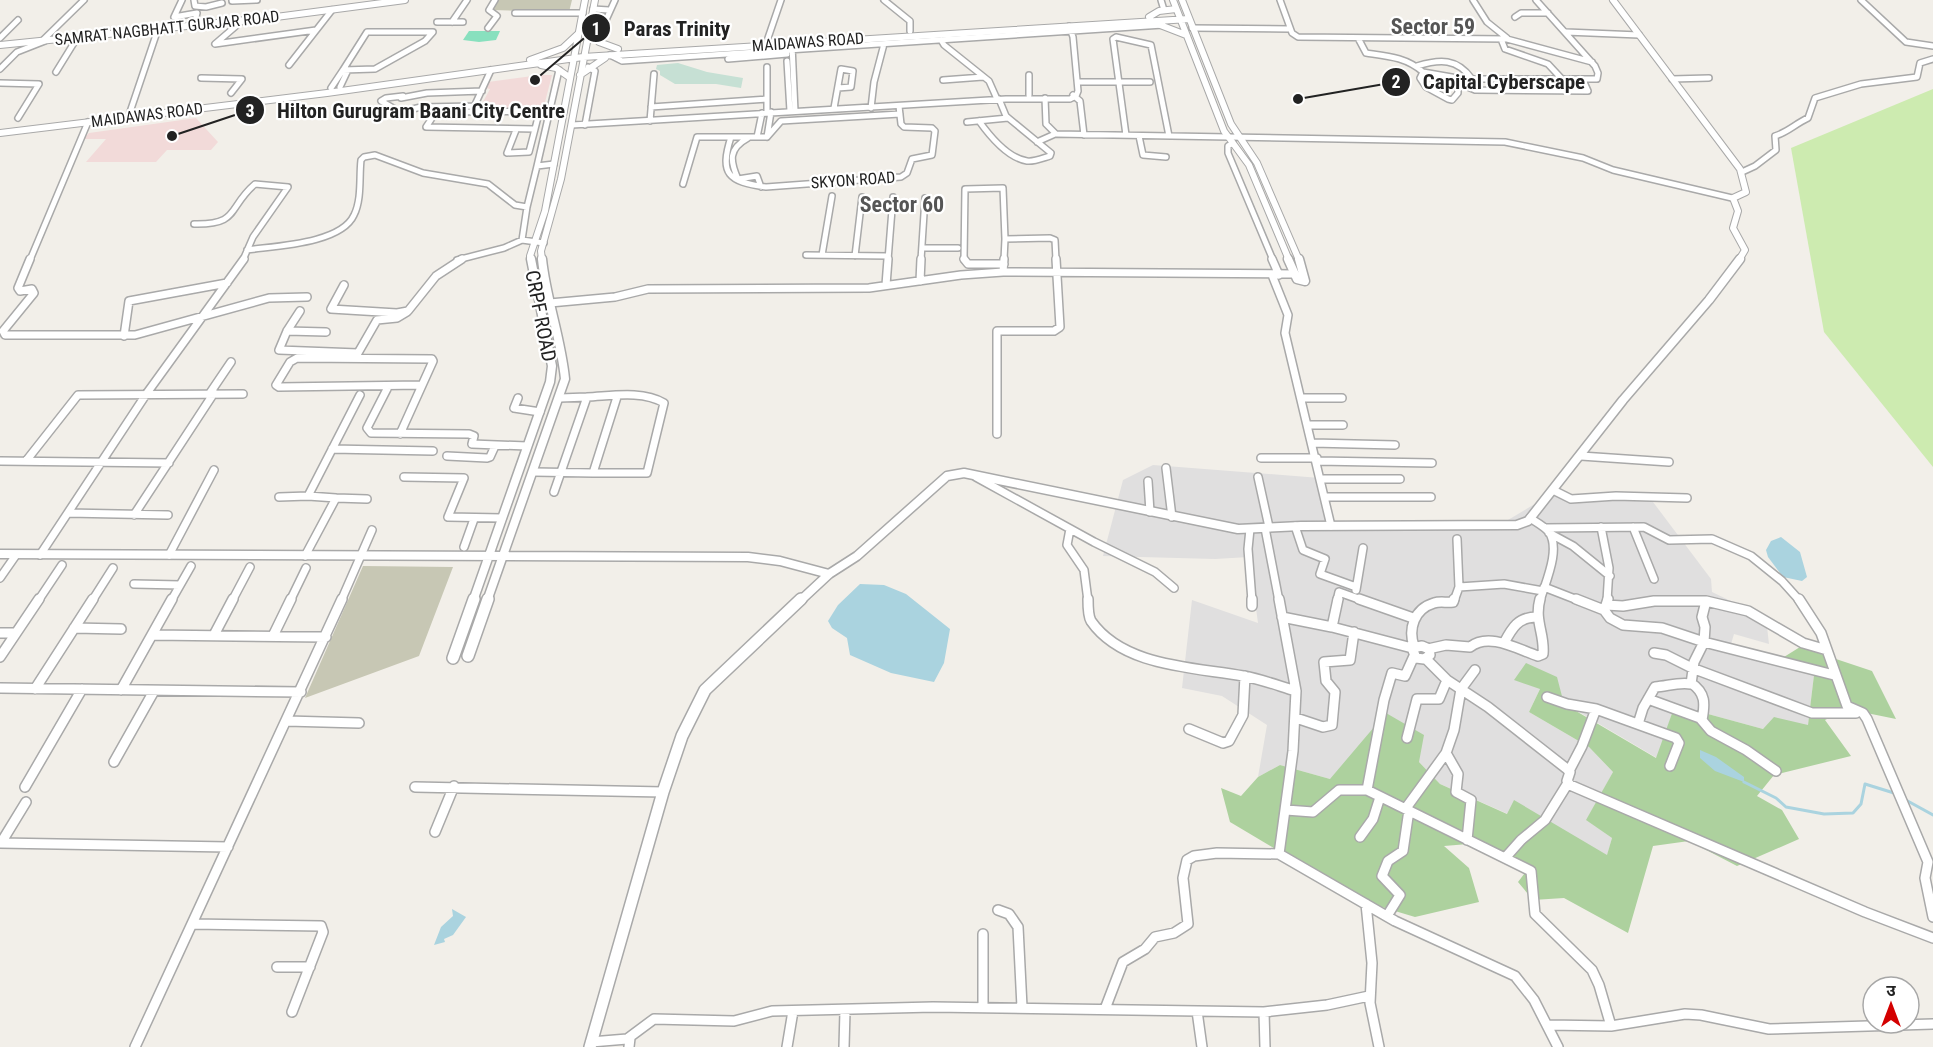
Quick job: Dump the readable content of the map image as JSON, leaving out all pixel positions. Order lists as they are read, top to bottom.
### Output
{
  "streets": {
    "street": [
      "SAMRAT NAGBHATT GURJAR ROAD",
      "MAIDAWAS ROAD",
      "SKYON ROAD",
      "CRPF ROAD"
    ]
  },
  "crossings": [
    ["MAIDAWAS ROAD", "CRPF ROAD"]
  ],
  "districts": ["Sector 59", "Sector 60"],
  "places": ["Paras Trinity", "Capital Cyberscape", "Hilton Gurugram Baani City Centre"],
  "north": "top"
}
